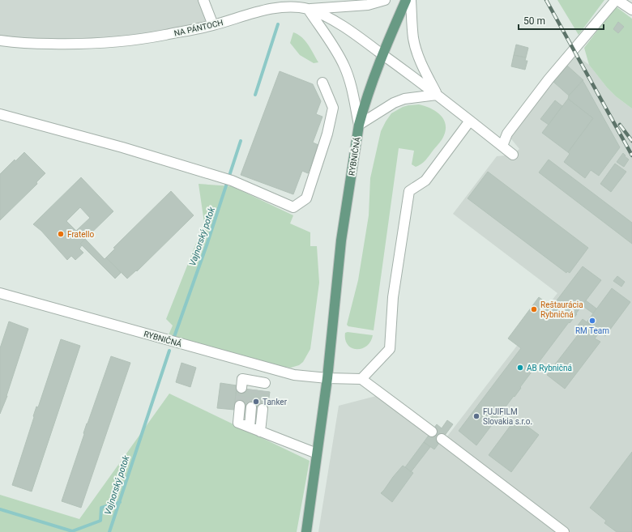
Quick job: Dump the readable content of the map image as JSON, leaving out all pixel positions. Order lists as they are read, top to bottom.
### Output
{
  "streets": {
    "main road": ["RYBNIČNÁ"],
    "street": ["NA PÁNTOCH"]
  },
  "crossings": [
    ["NA PÁNTOCH", "RYBNIČNÁ"]
  ],
  "water": ["Vajnorský potok"],
  "places": [
    "Fratello",
    "Reštaurácia Rybničná",
    "RM Team",
    "AB Rybničná",
    "Tanker",
    "FUJIFILM Slovakia s.r.o."
  ],
  "scale_bar": "50 m"
}
